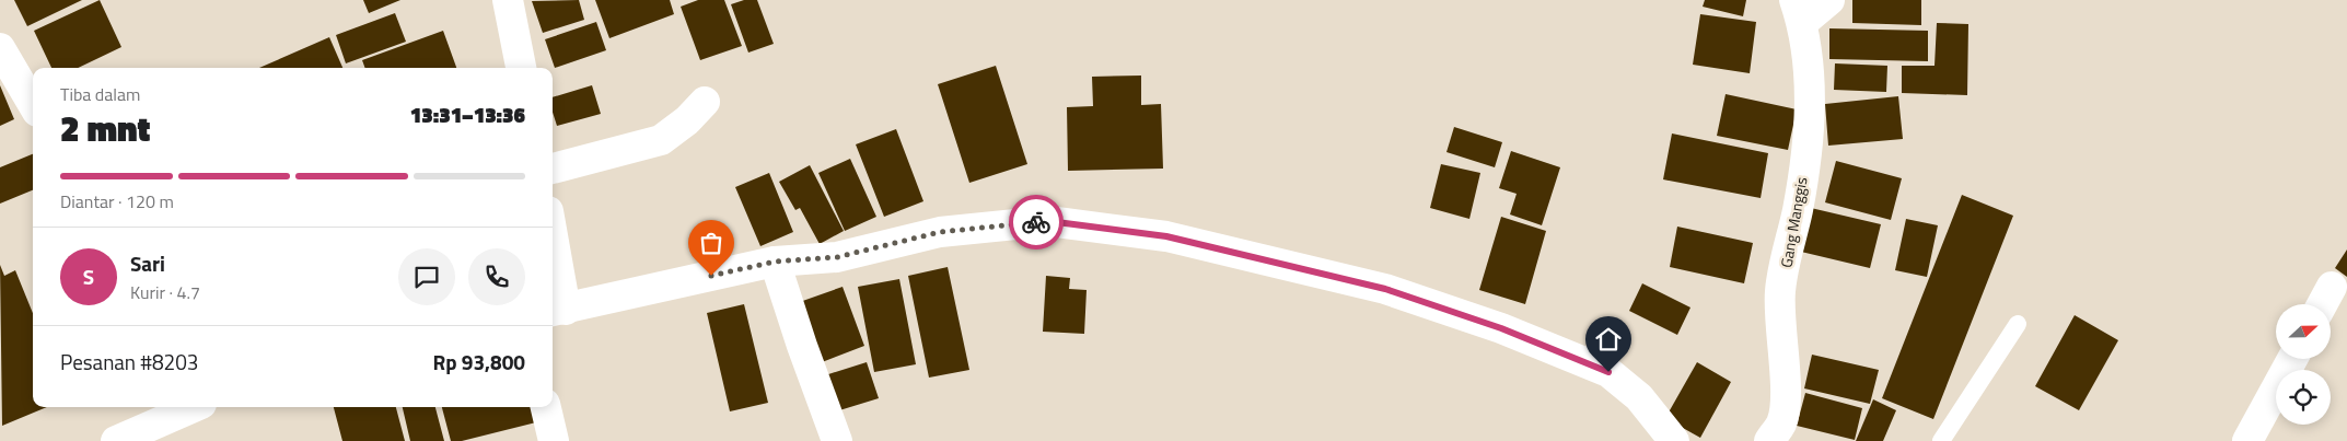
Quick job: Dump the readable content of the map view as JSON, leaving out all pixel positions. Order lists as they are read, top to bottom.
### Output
{
  "streets": {
    "street": ["Gang Manggis"]
  },
  "north": "right",
  "page": {
    "heading": ["2 mnt", "Tiba dalam", "13:31–13:36"],
    "panel": [
      "Sari",
      "Kurir · 4.7",
      "Pesanan #8203",
      "Rp 93,800"
    ],
    "bar": "Diantar · 120 m",
    "round": "S"
  }
}
